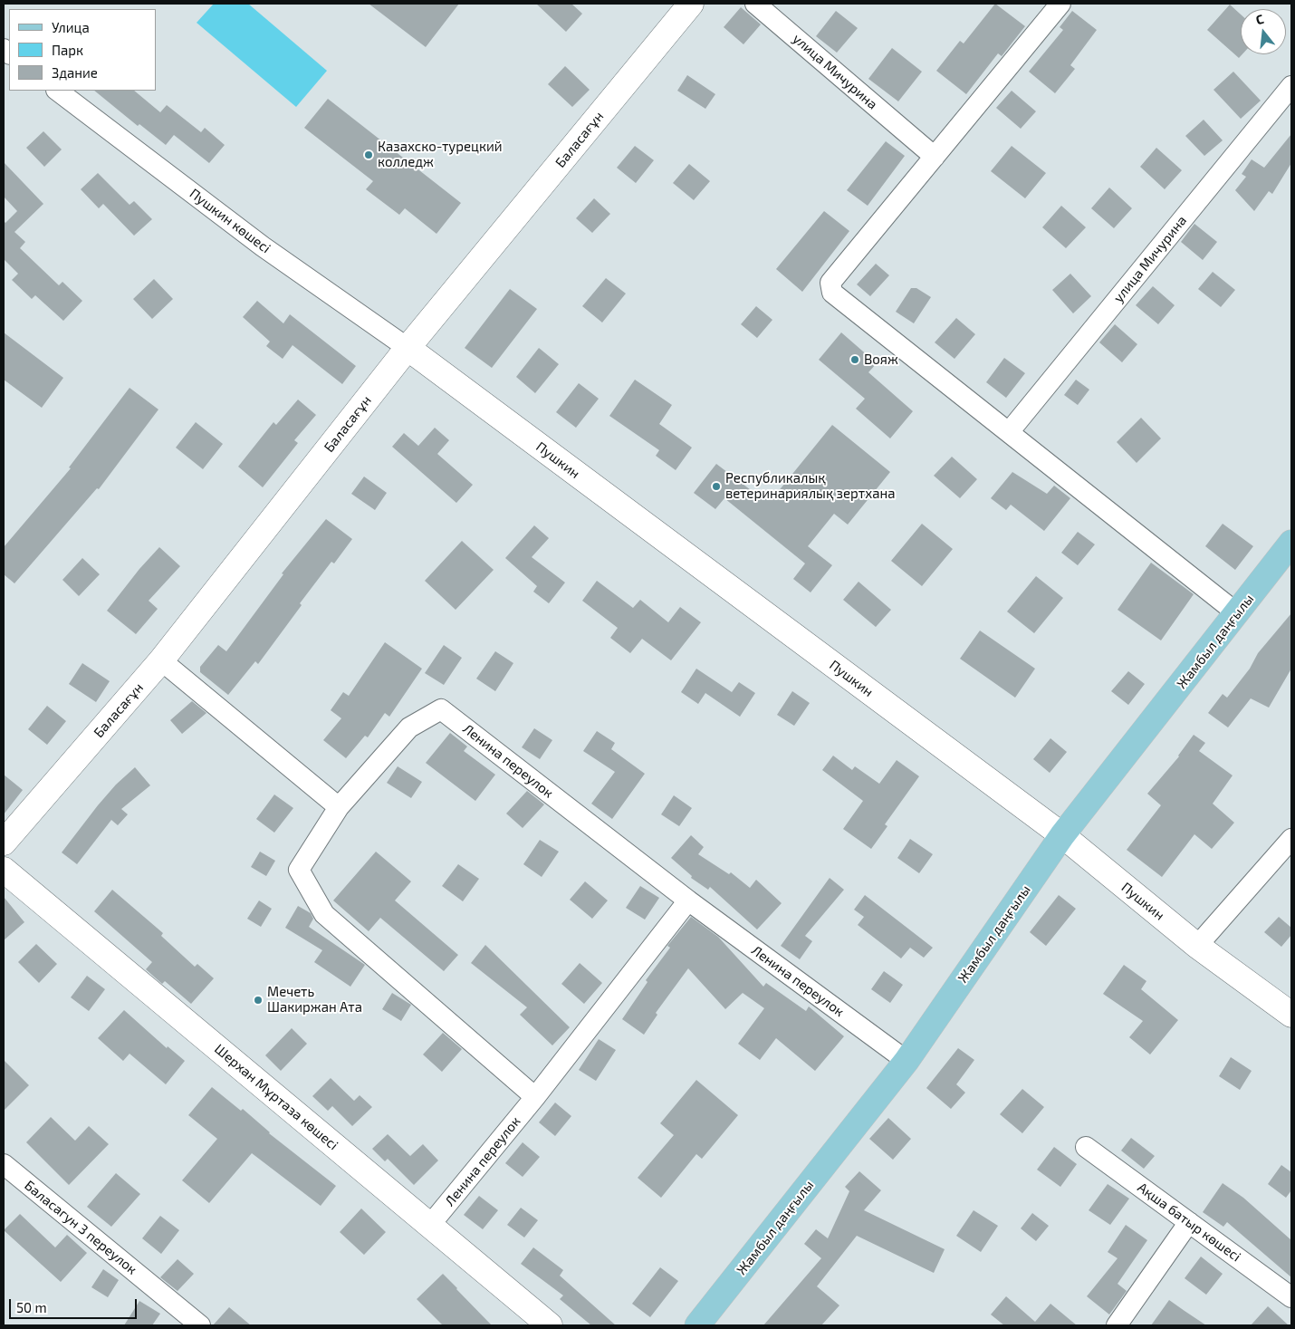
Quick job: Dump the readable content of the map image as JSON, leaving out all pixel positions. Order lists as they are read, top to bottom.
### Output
{
  "streets": {
    "main road": ["Жамбыл даңғылы"],
    "street": [
      "улица Мичурина",
      "Баласағұн",
      "Пушкин көшесі",
      "Пушкин",
      "Ленина переулок",
      "Шерхан Мұртаза көшесі",
      "Ақша батыр көшесі",
      "Баласагун 3 переулок"
    ]
  },
  "crossings": [
    ["Баласағұн", "Пушкин көшесі"],
    ["Баласағұн", "Пушкин"],
    ["Пушкин көшесі", "Пушкин"],
    ["Пушкин", "Жамбыл даңғылы"],
    ["Жамбыл даңғылы", "Ленина переулок"],
    ["Ленина переулок", "Шерхан Мұртаза көшесі"]
  ],
  "places": [
    "Казахско-турецкий колледж",
    "Вояж",
    "Республикалық ветеринариялық зертхана",
    "Мечеть Шакиржан Ата"
  ],
  "legend": ["Улица", "Парк", "Здание"],
  "scale_bar": "50 m",
  "north": "top"
}
